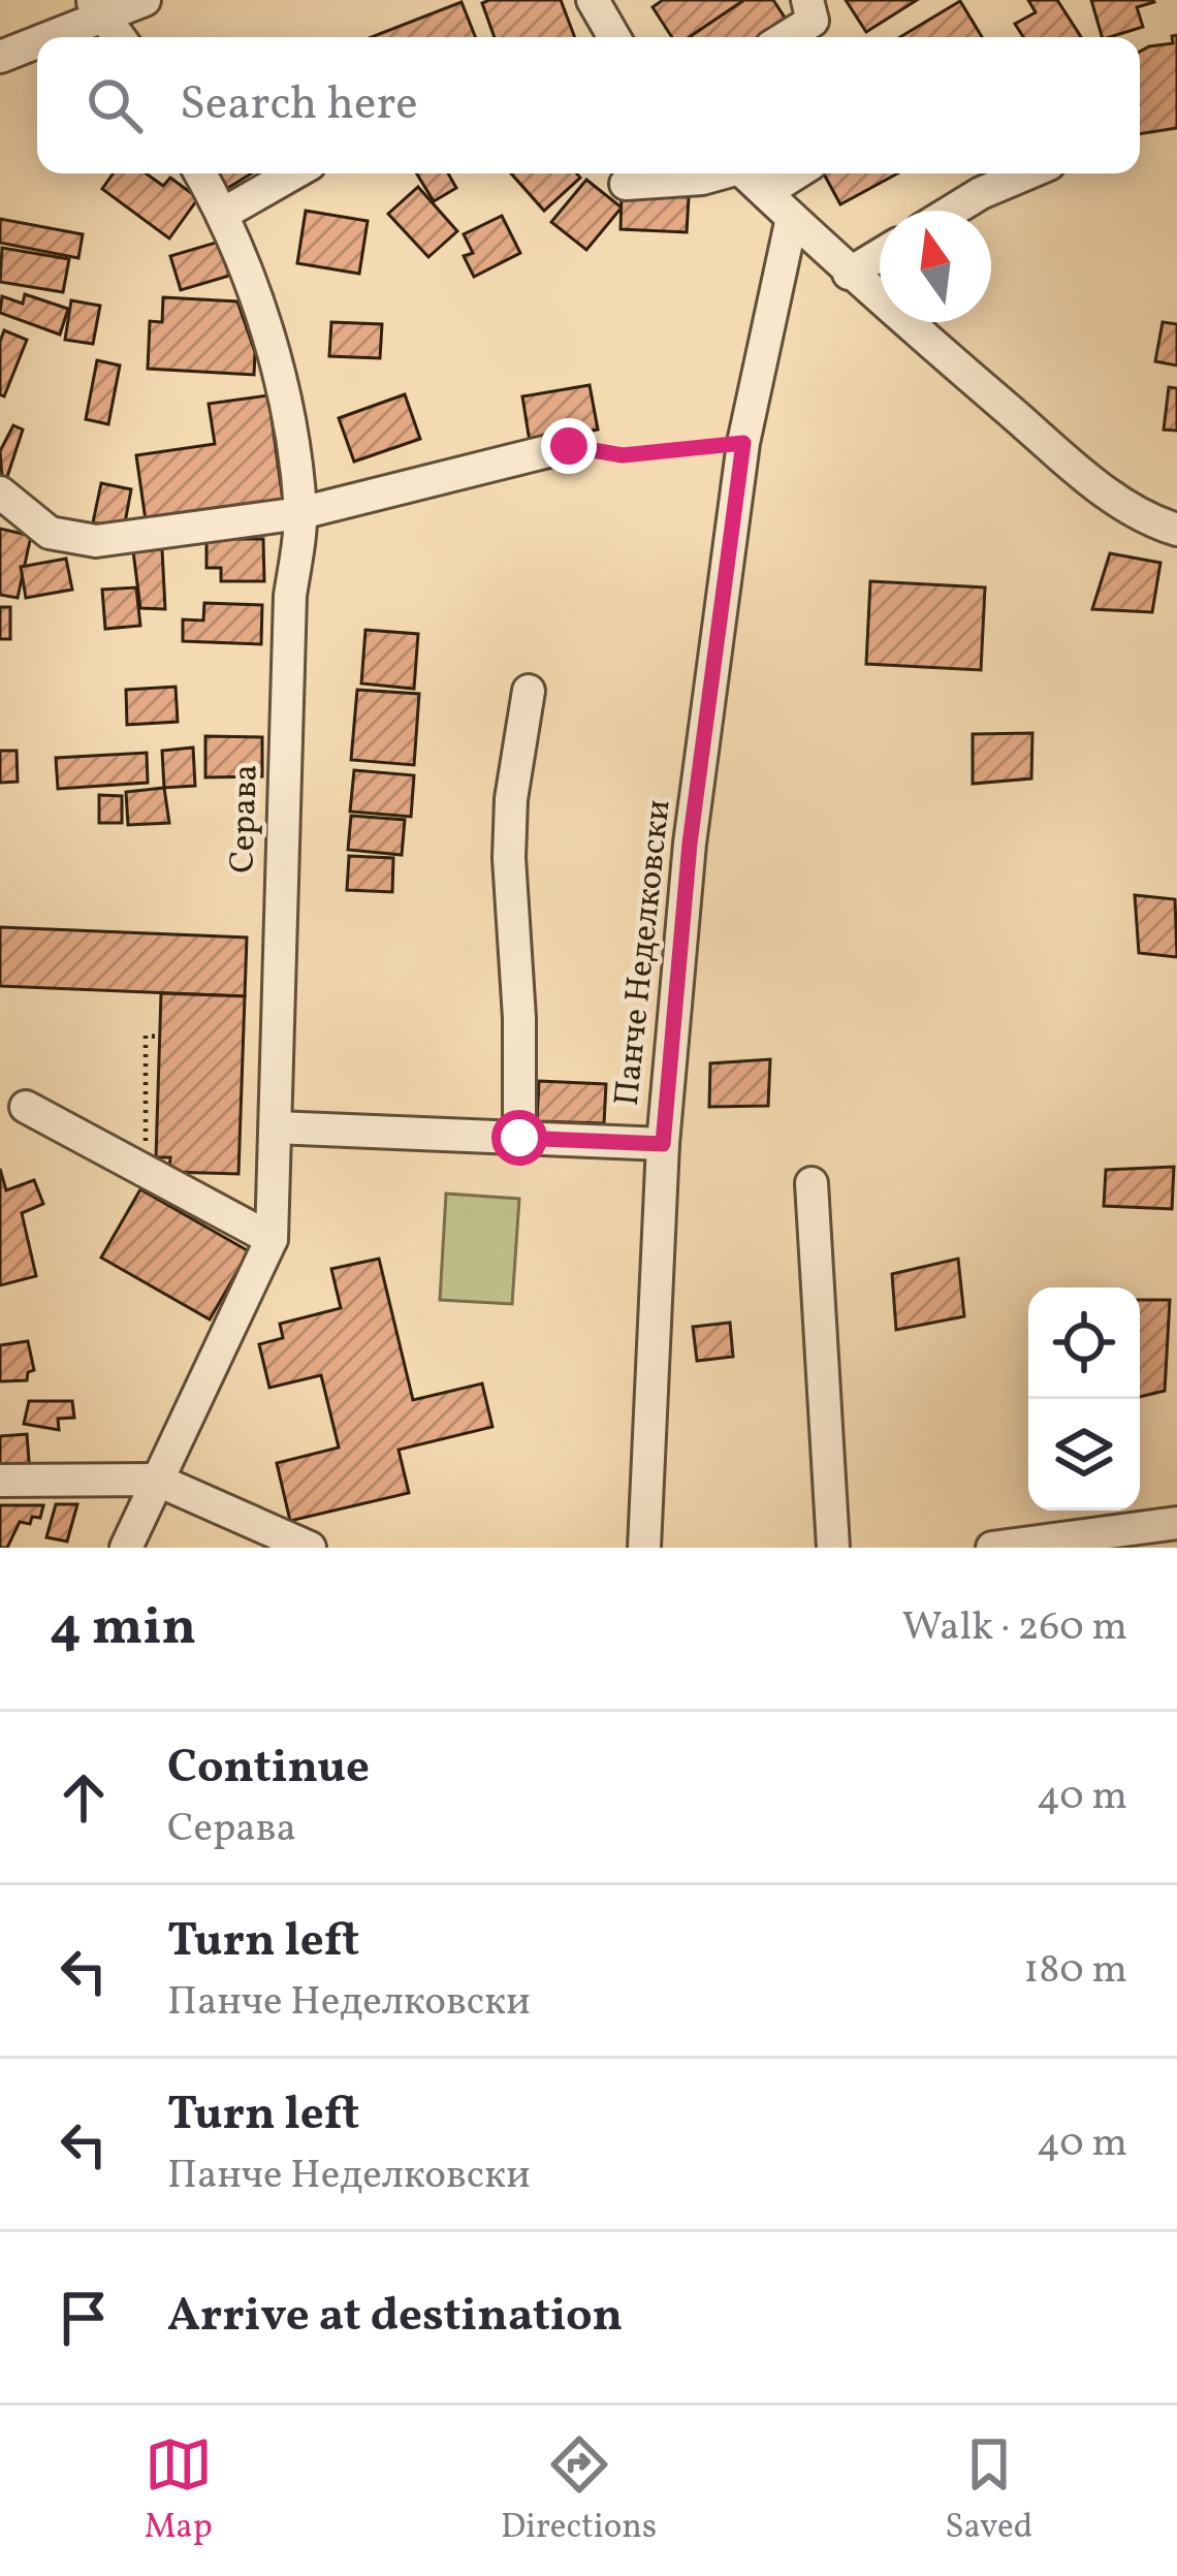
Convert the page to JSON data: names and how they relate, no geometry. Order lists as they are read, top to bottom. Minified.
{"streets":{"street":["Серава","Панче Неделковски"]},"north":"top","page":{"search":"Search here","heading":["4 min","Walk · 260 m"],"list":[["Continue","Серава","40 m"],["Turn left","Панче Неделковски","180 m"],["Turn left","Панче Неделковски","40 m"],"Arrive at destination"],"nav":["Map","Directions","Saved"]}}
